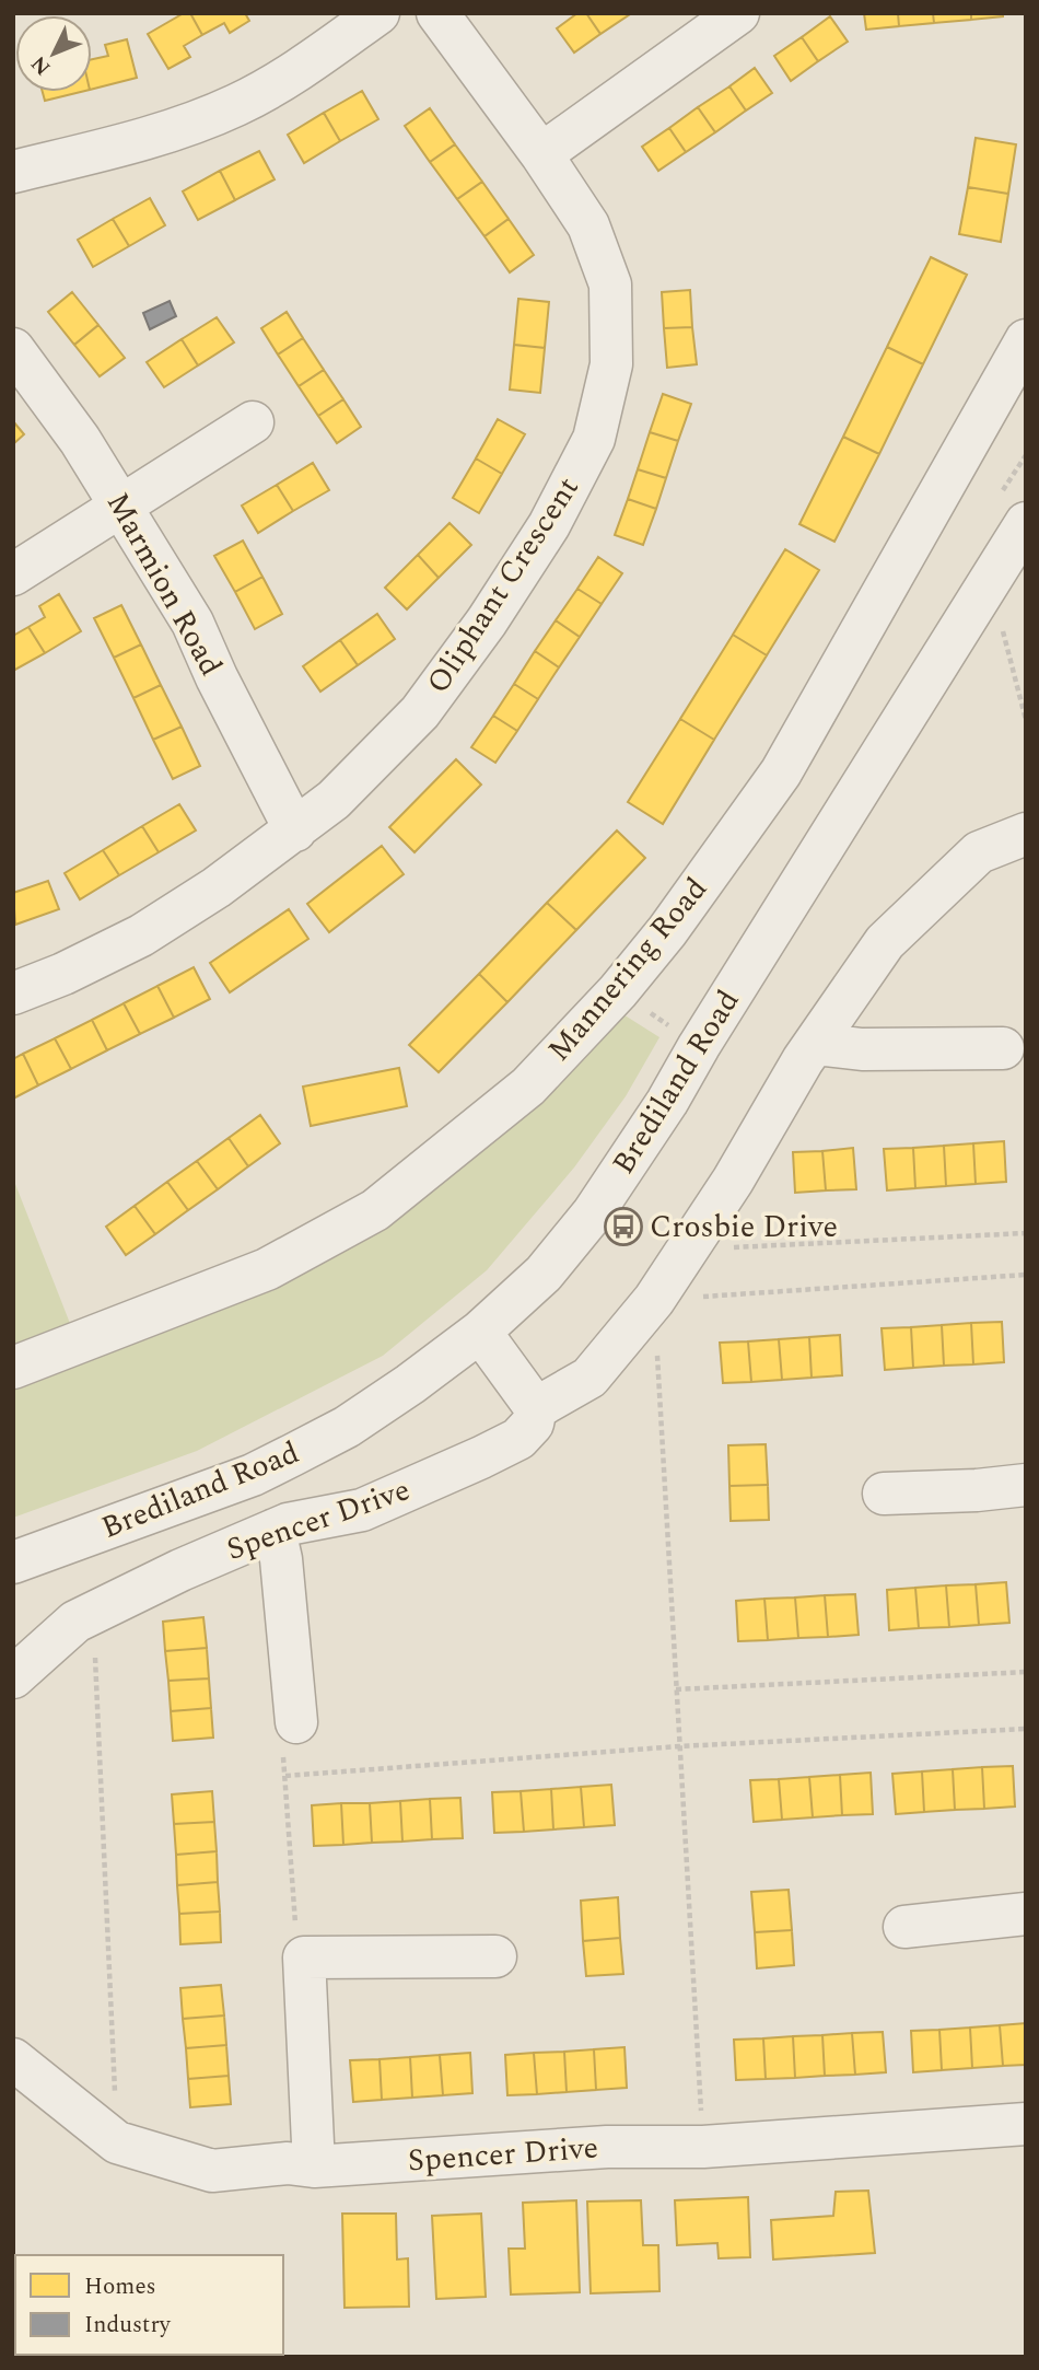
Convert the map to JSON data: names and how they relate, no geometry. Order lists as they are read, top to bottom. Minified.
{"streets":{"street":["Marmion Road","Oliphant Crescent","Mannering Road","Brediland Road","Spencer Drive"]},"crossings":[["Marmion Road","Oliphant Crescent"]],"places":{"bus stop":["Crosbie Drive"]},"legend":["Homes","Industry"],"north":"bottom left"}
